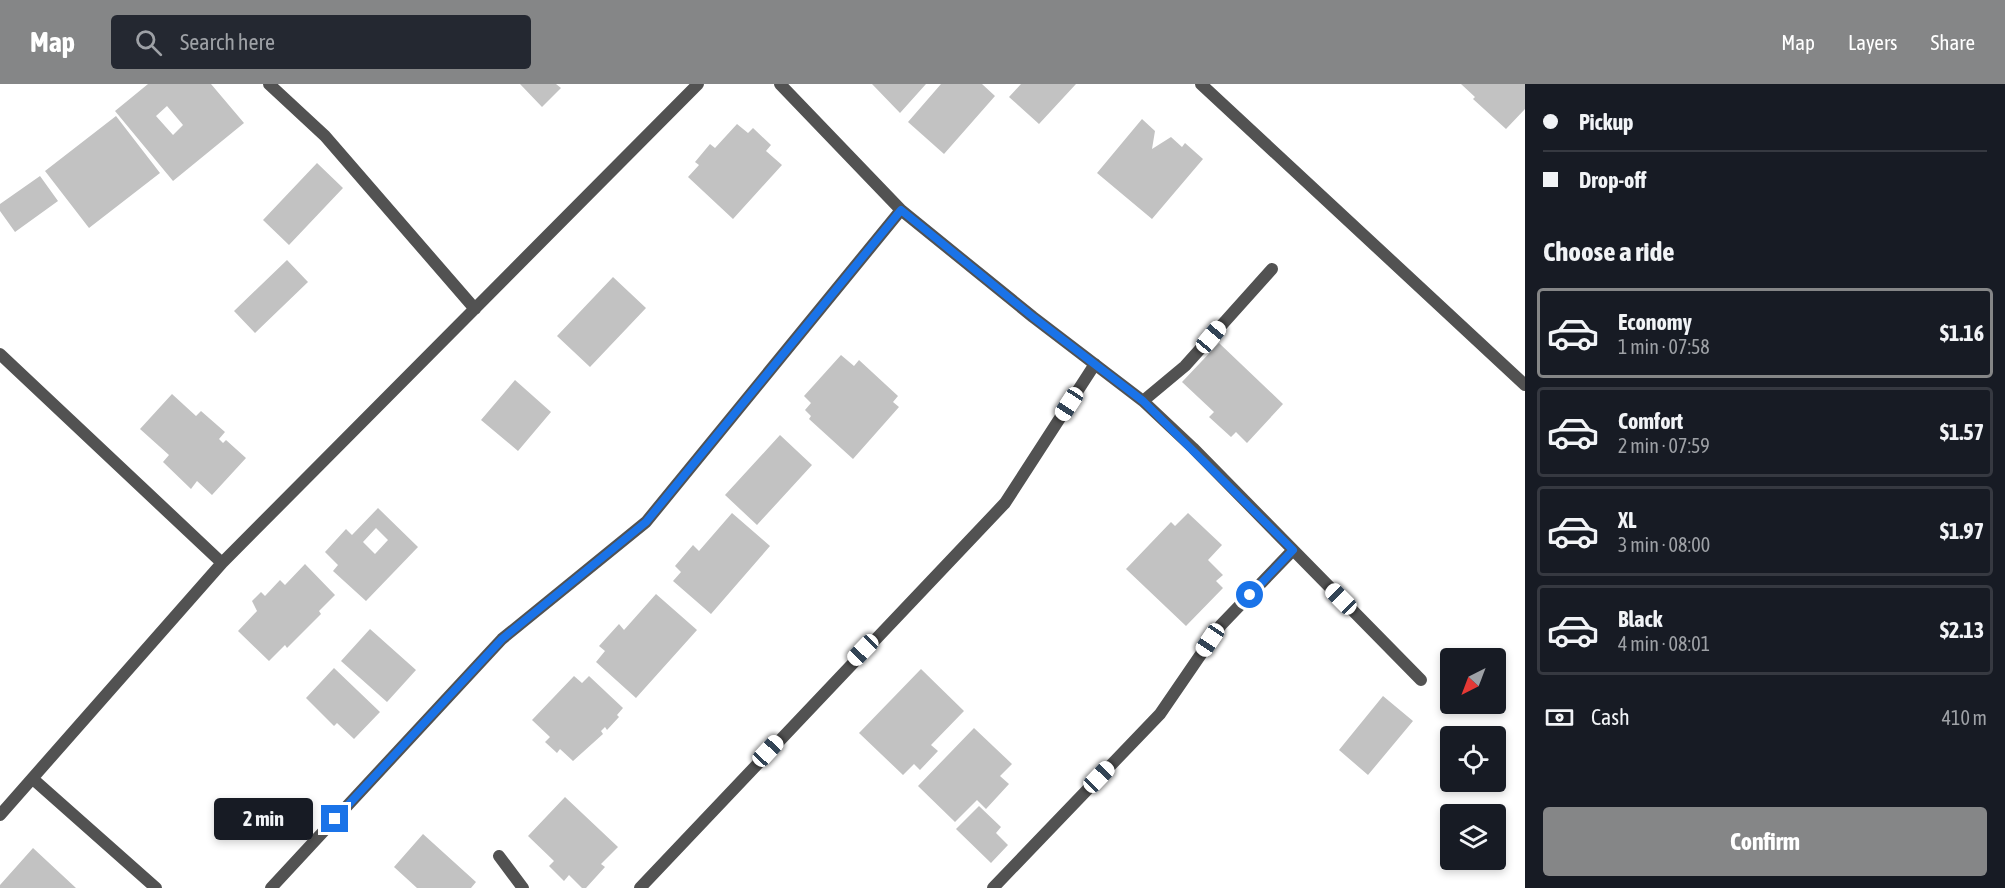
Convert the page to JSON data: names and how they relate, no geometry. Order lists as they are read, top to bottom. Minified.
{"north":"bottom left","page":{"header":"Map","search":"Search here","nav":["Map","Layers","Share"],"banner":["Pickup","Drop-off"],"heading":"Choose a ride","list":[{"name":"Economy","note":"1 min · 07:58","value":"$1.16"},{"name":"Comfort","note":"2 min · 07:59","value":"$1.57"},{"name":"XL","note":"3 min · 08:00","value":"$1.97"},{"name":"Black","note":"4 min · 08:01","value":"$2.13"}],"pay":["Cash","410 m"],"buttons":"Confirm","bubble":"2 min"}}
